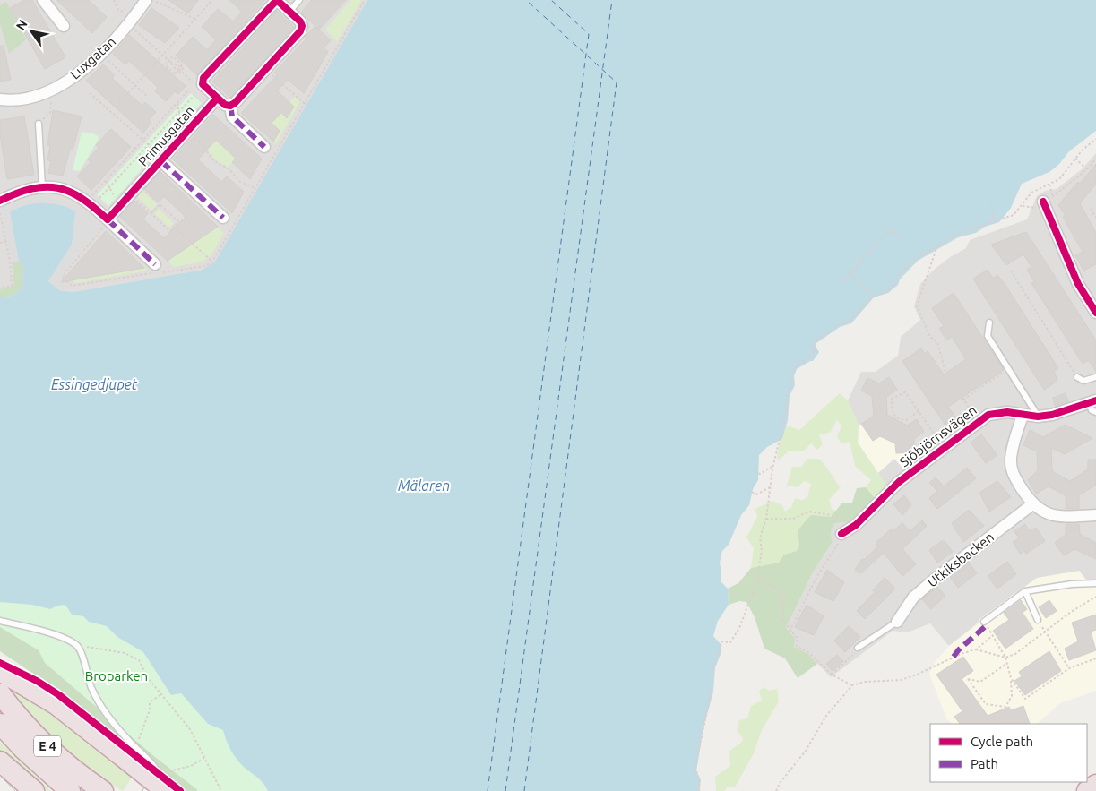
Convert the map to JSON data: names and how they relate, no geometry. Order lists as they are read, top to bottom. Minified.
{"streets":{"highway":["E 4"],"street":["Luxgatan","Primusgatan","Sjöbjörnsvägen","Utkiksbacken"]},"water":["Essingedjupet","Mälaren"],"parks":["Broparken"],"legend":["Cycle path","Path"],"north":"top left"}
